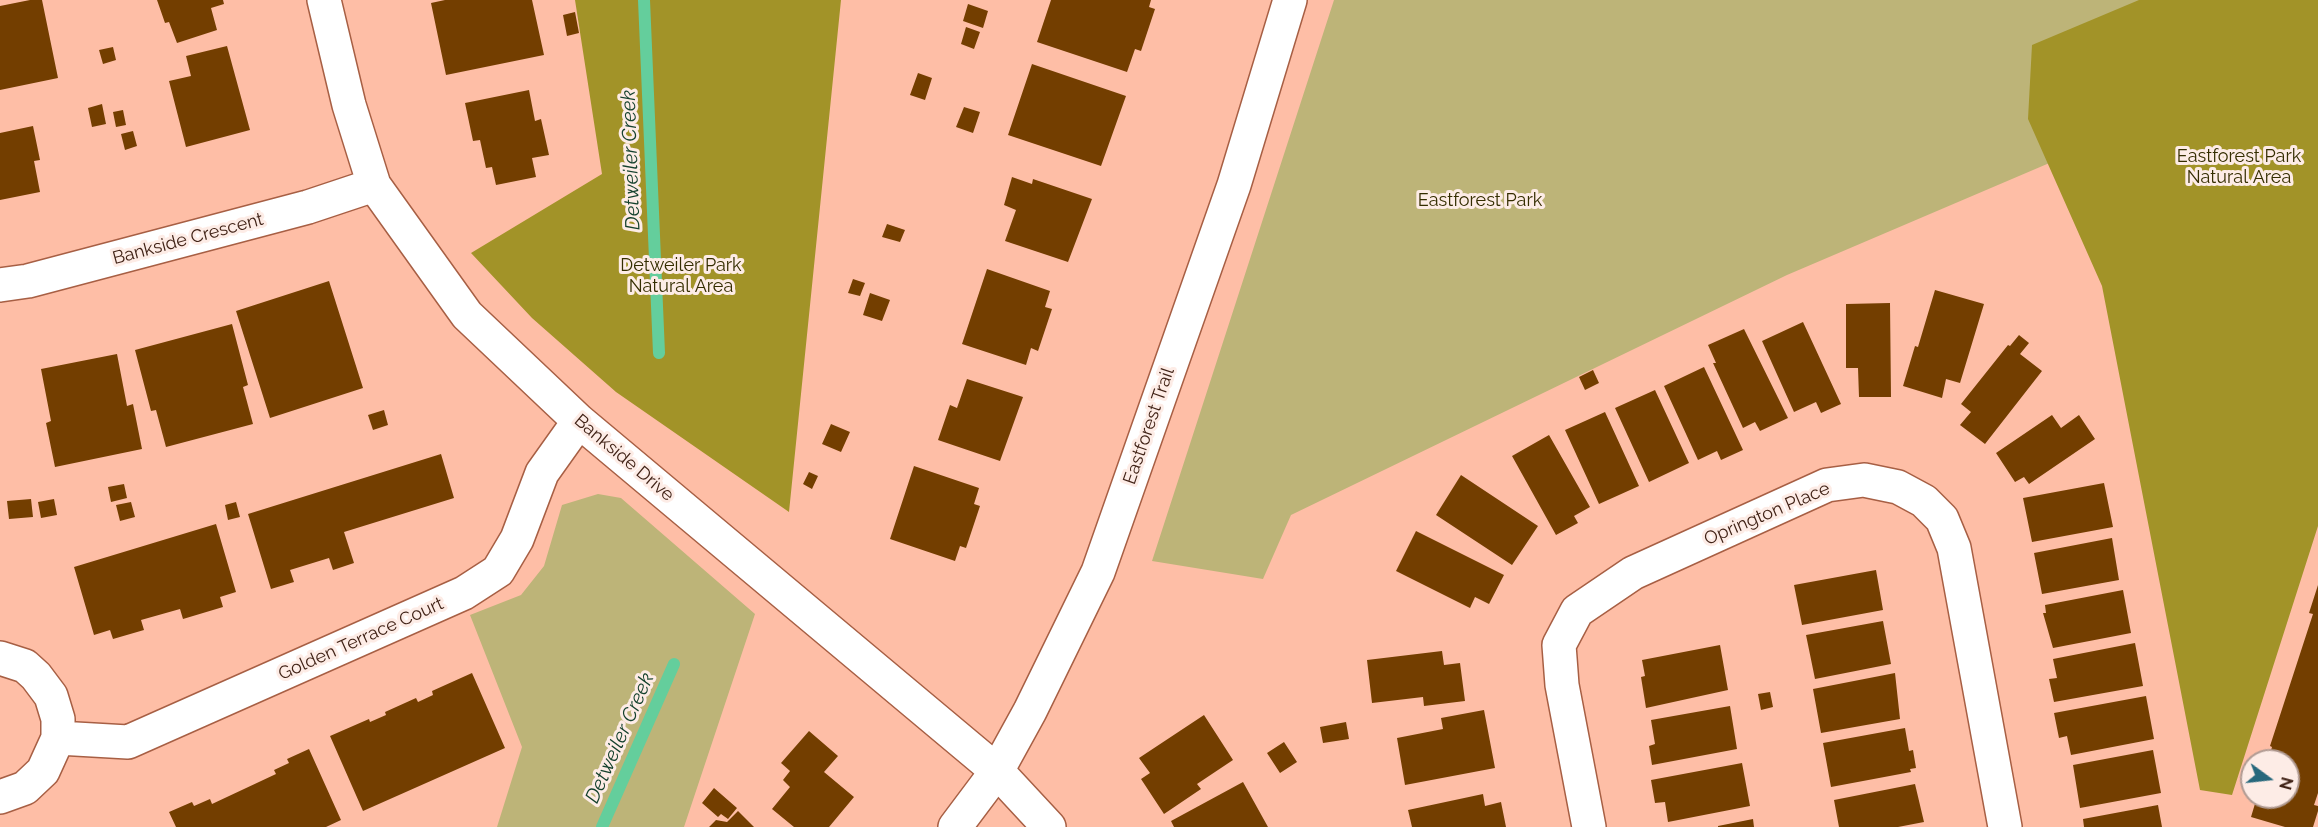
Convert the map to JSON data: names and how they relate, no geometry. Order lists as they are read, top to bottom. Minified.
{"streets":{"street":["Bankside Crescent","Eastforest Trail","Bankside Drive","Oprington Place","Golden Terrace Court"]},"crossings":[["Bankside Crescent","Bankside Drive"],["Eastforest Trail","Bankside Drive"],["Bankside Drive","Golden Terrace Court"]],"water":["Detweiler Creek"],"parks":["Eastforest Park Natural Area","Eastforest Park","Detweiler Park Natural Area"],"north":"right"}
